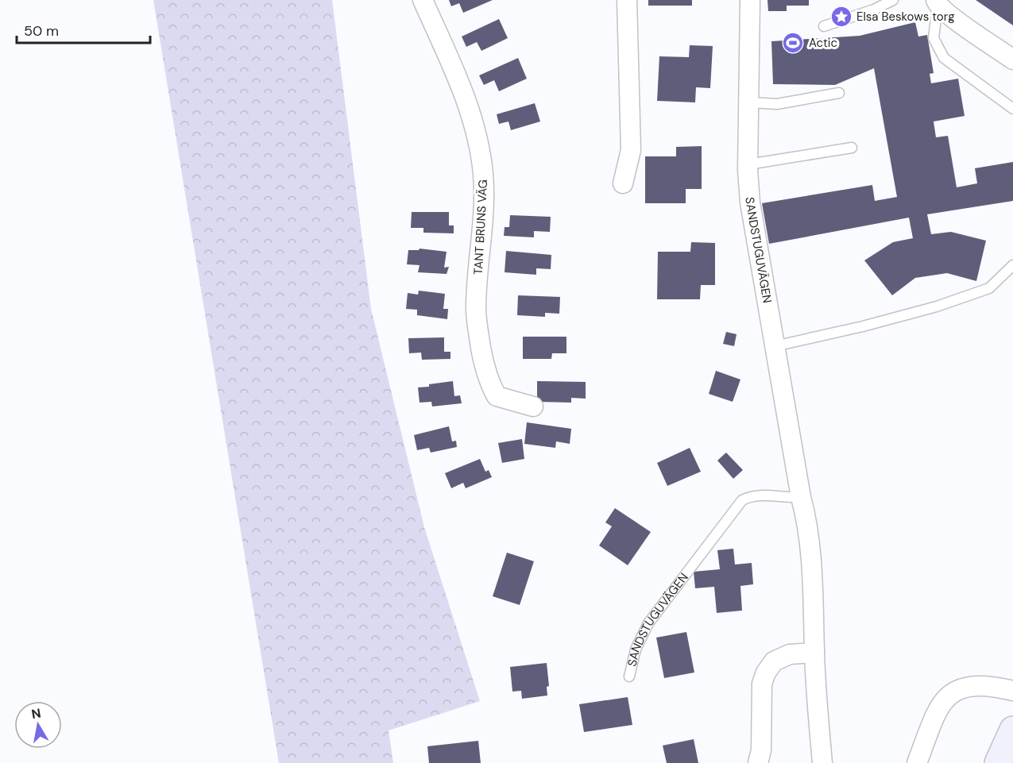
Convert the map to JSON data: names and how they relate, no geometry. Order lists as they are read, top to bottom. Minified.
{"streets":{"street":["TANT BRUNS VÄG","SANDSTUGUVÄGEN"]},"places":{"place":["Elsa Beskows torg"],"sports":["Actic"]},"scale_bar":"50 m","north":"top"}
